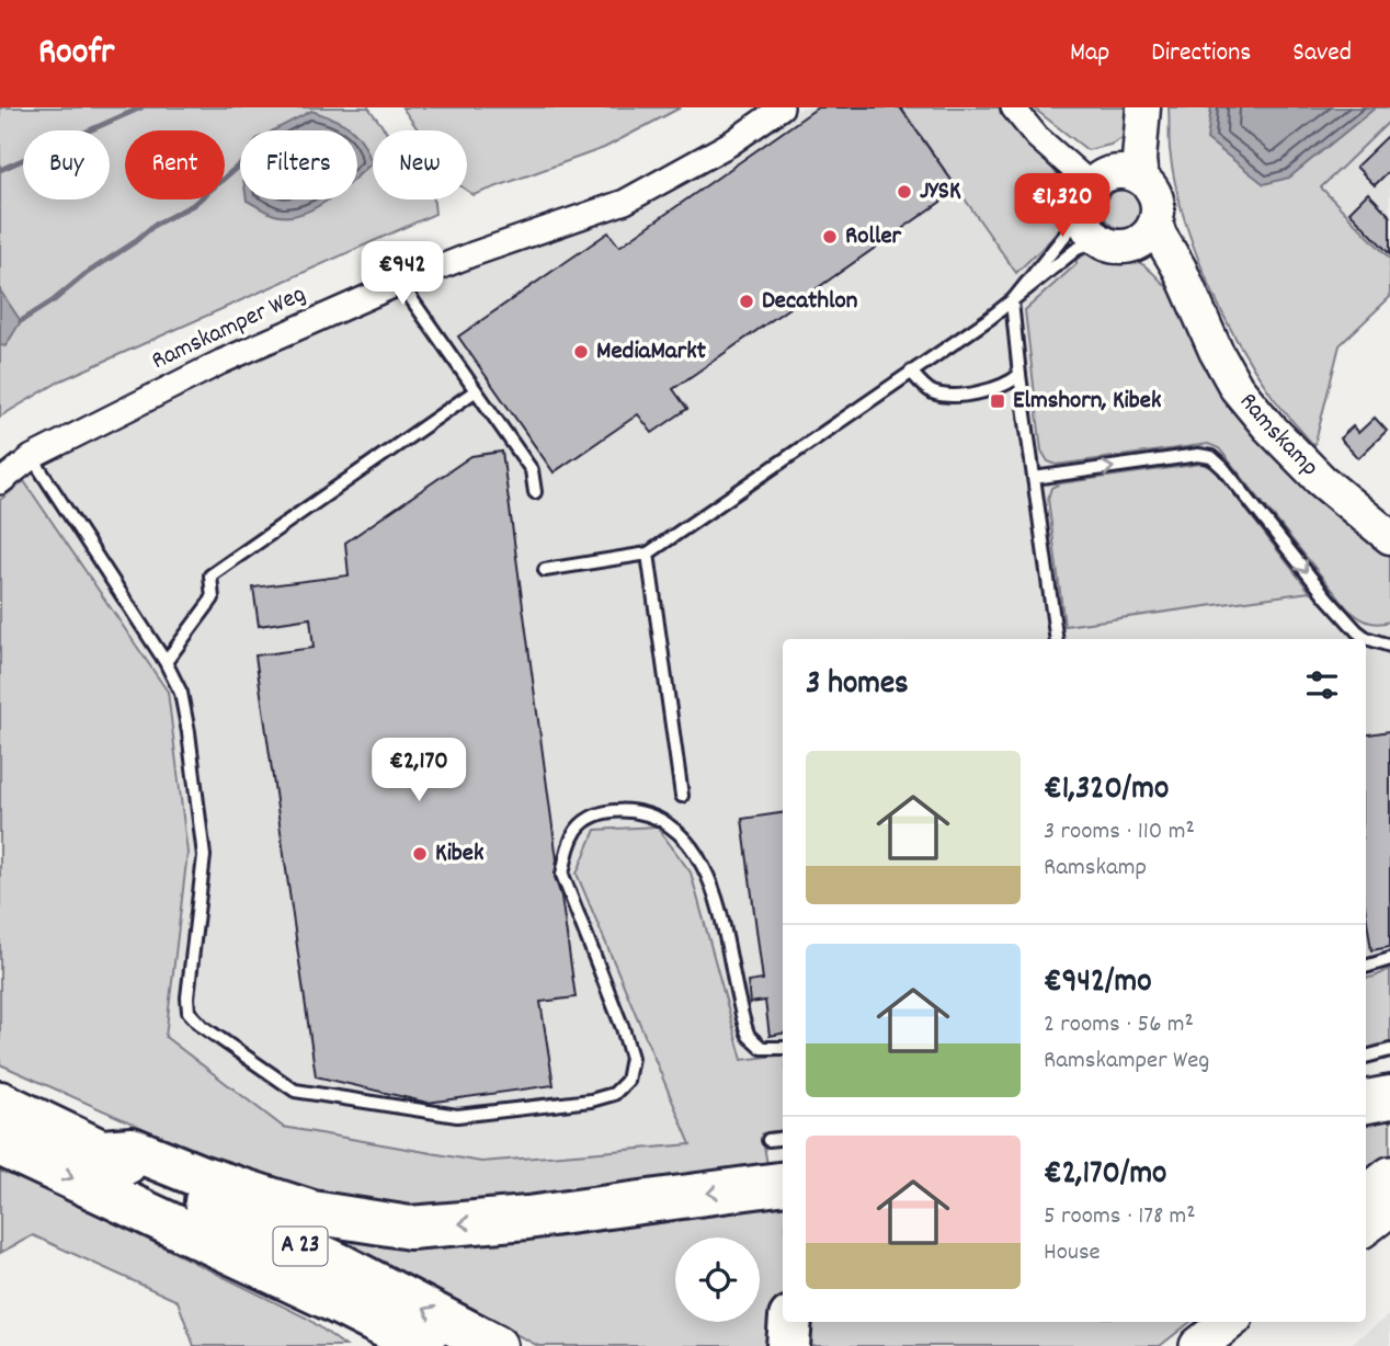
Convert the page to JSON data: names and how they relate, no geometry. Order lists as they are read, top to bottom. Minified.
{"streets":{"highway":["A 23"],"street":["Ramskamper Weg","Ramskamp"]},"places":{"other":["JYSK","Roller","Decathlon","MediaMarkt","Kibek"],"transit":["Elmshorn, Kibek"]},"page":{"header":"Roofr","nav":["Map","Directions","Saved"],"chip":["Buy","Rent","Filters","New"],"price":["€1,320","€942","€2,170"],"heading":"3 homes","list":[{"name":"€1,320/mo","note":"3 rooms · 110 m² · Ramskamp"},{"name":"€942/mo","note":"2 rooms · 56 m² · Ramskamper Weg"},{"name":"€2,170/mo","note":"5 rooms · 178 m² · House"}]}}
